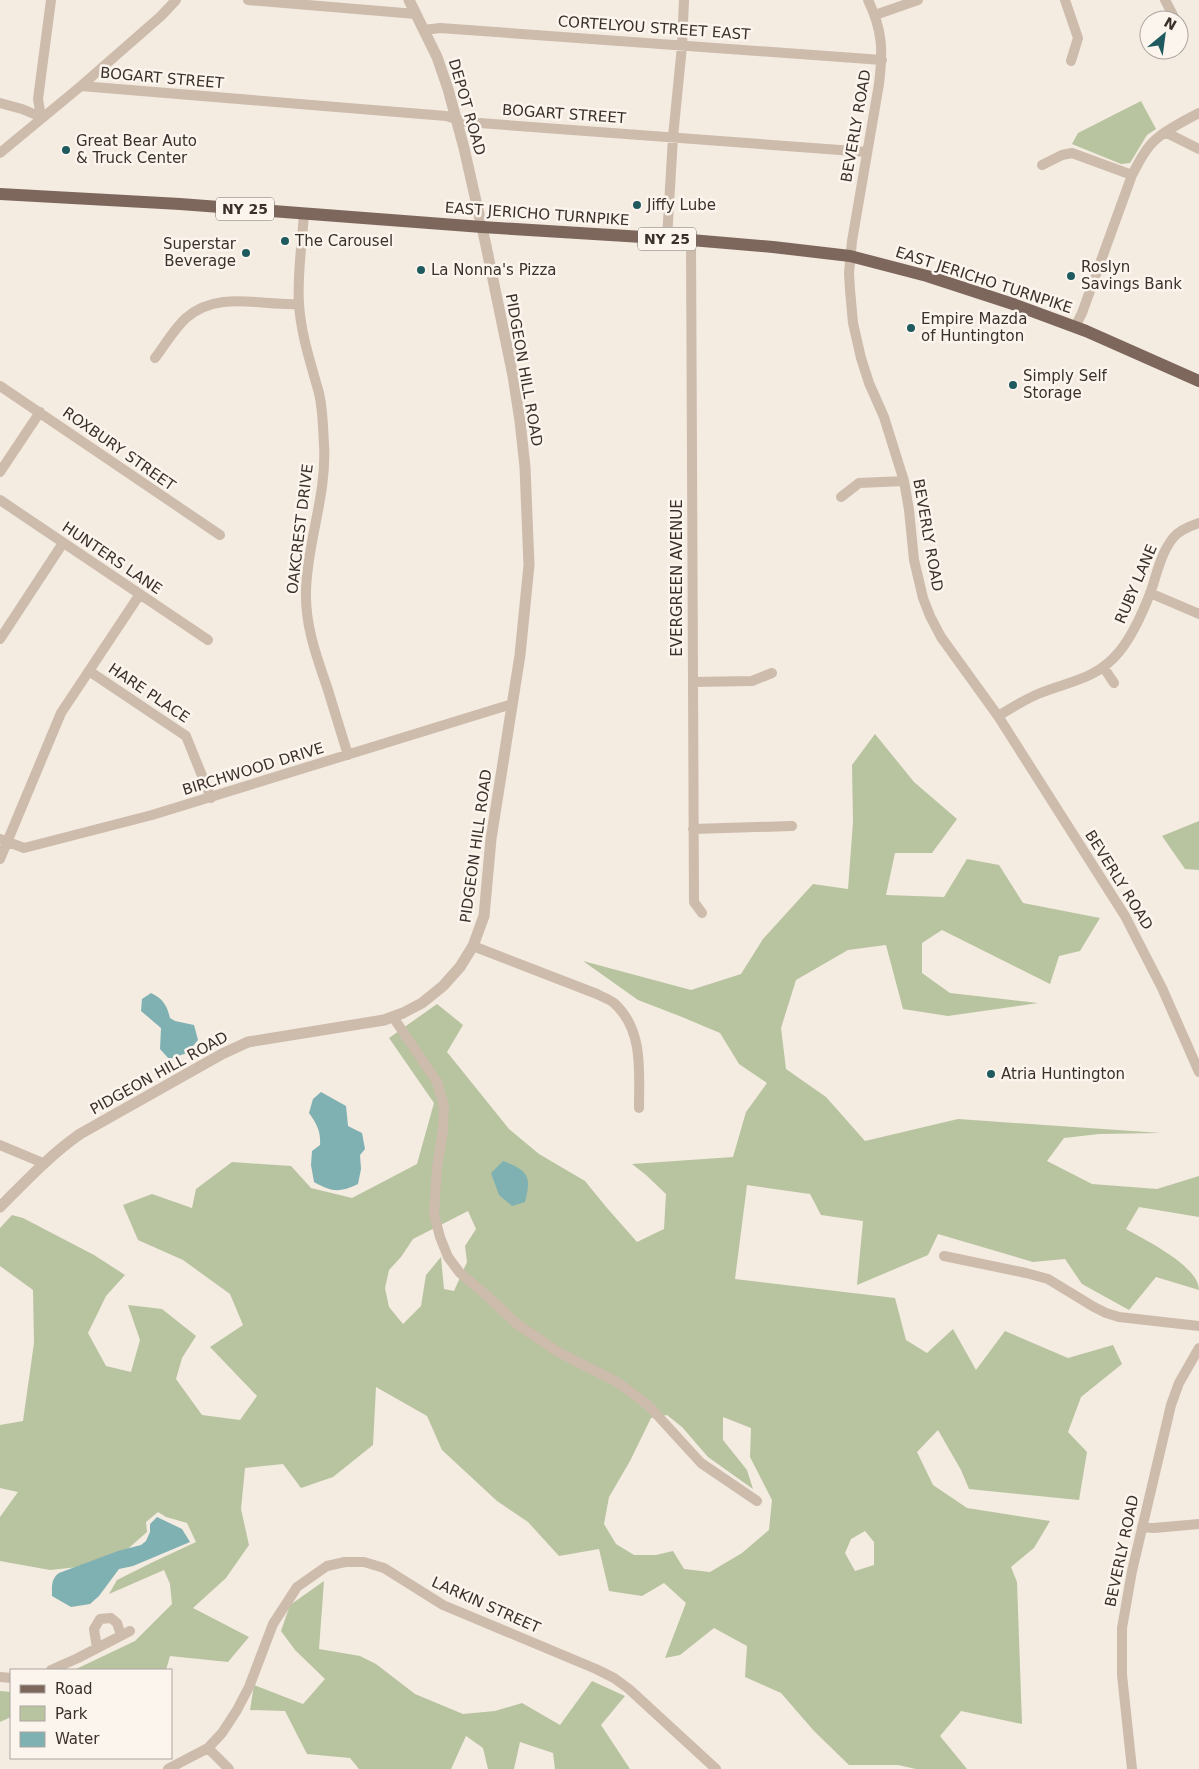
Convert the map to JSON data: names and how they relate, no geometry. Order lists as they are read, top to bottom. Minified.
{"streets":{"main road":["NY 25","EAST JERICHO TURNPIKE"],"street":["CORTELYOU STREET EAST","BOGART STREET","DEPOT ROAD","BEVERLY ROAD","PIDGEON HILL ROAD","ROXBURY STREET","OAKCREST DRIVE","HUNTERS LANE","EVERGREEN AVENUE","RUBY LANE","HARE PLACE","BIRCHWOOD DRIVE","LARKIN STREET"]},"crossings":[["CORTELYOU STREET EAST","DEPOT ROAD"],["CORTELYOU STREET EAST","BEVERLY ROAD"],["BOGART STREET","DEPOT ROAD"],["BOGART STREET","BEVERLY ROAD"],["DEPOT ROAD","EAST JERICHO TURNPIKE"],["DEPOT ROAD","PIDGEON HILL ROAD"],["BEVERLY ROAD","EAST JERICHO TURNPIKE"],["BEVERLY ROAD","RUBY LANE"],["EAST JERICHO TURNPIKE","PIDGEON HILL ROAD"],["EAST JERICHO TURNPIKE","OAKCREST DRIVE"],["EAST JERICHO TURNPIKE","EVERGREEN AVENUE"],["PIDGEON HILL ROAD","BIRCHWOOD DRIVE"],["OAKCREST DRIVE","BIRCHWOOD DRIVE"],["HARE PLACE","BIRCHWOOD DRIVE"]],"places":["Great Bear Auto & Truck Center","Jiffy Lube","The Carousel","Superstar Beverage","La Nonna's Pizza","Roslyn Savings Bank","Empire Mazda of Huntington","Simply Self Storage","Atria Huntington"],"legend":["Road","Park","Water"],"north":"top right"}
